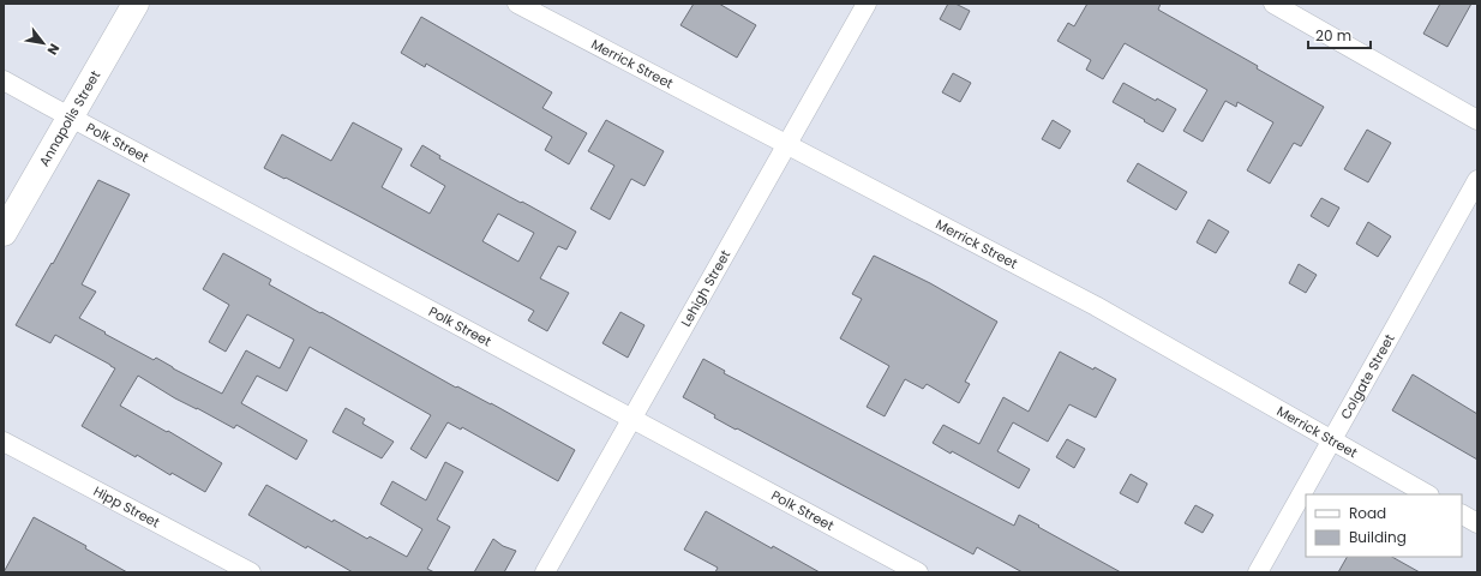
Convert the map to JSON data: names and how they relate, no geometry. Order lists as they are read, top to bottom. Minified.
{"streets":{"street":["Merrick Street","Annapolis Street","Polk Street","Lehigh Street","Colgate Street","Hipp Street"]},"crossings":[["Merrick Street","Lehigh Street"],["Merrick Street","Colgate Street"],["Annapolis Street","Polk Street"],["Polk Street","Lehigh Street"]],"legend":["Road","Building"],"scale_bar":"20 m","north":"bottom right"}
